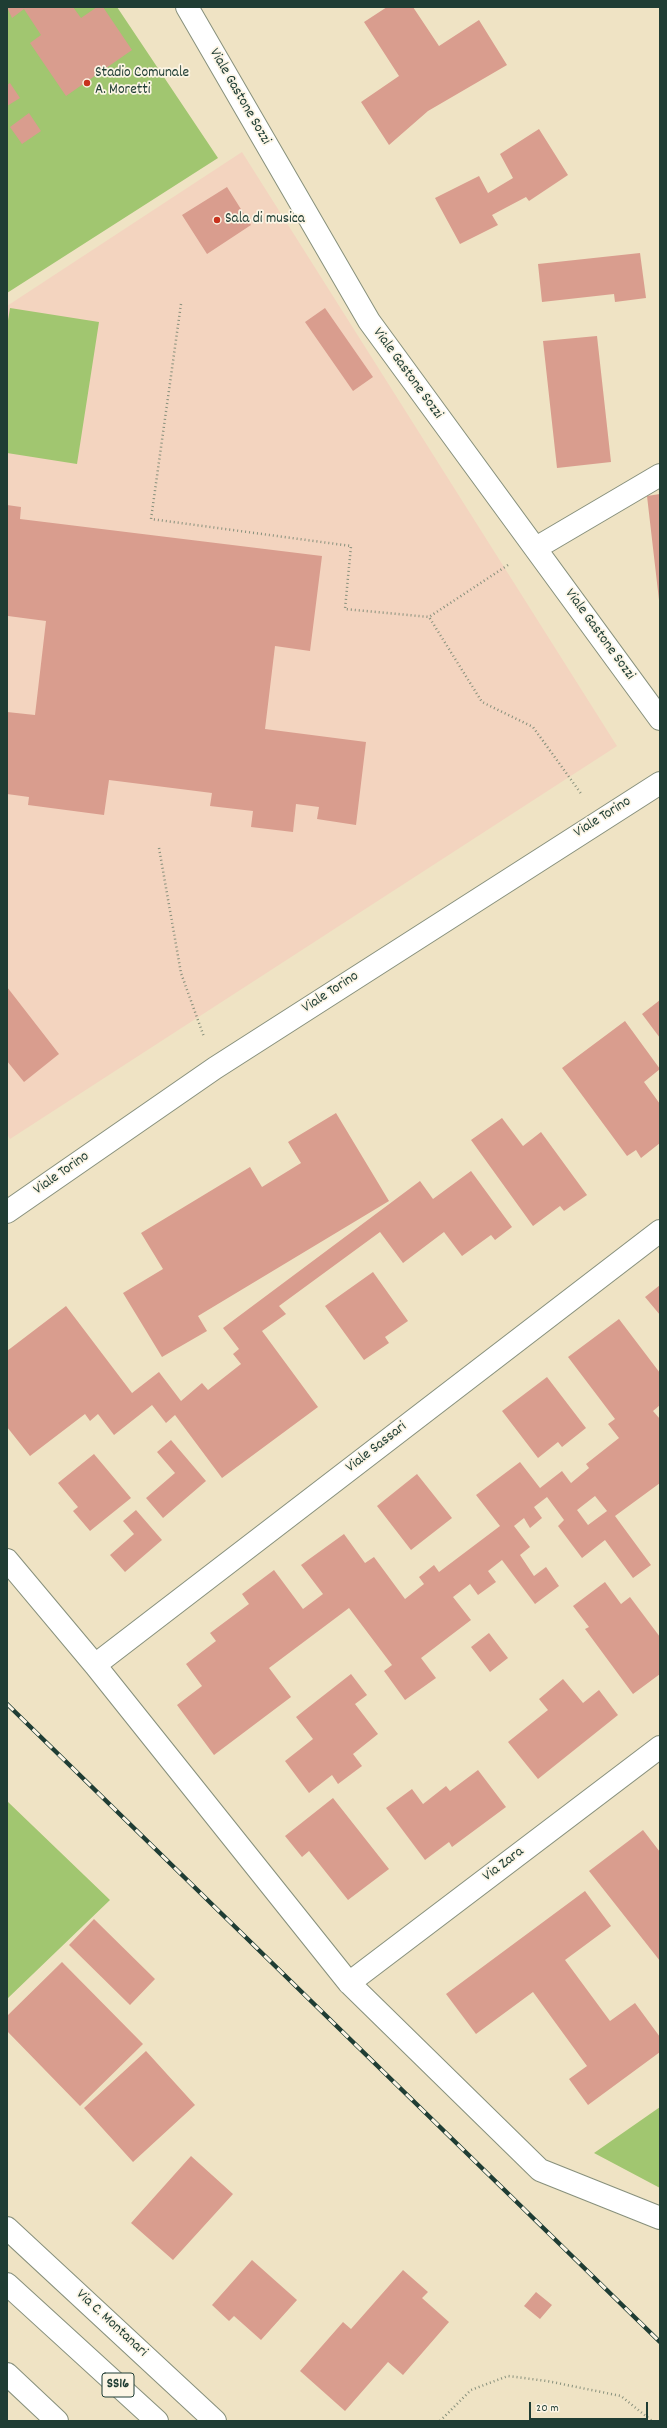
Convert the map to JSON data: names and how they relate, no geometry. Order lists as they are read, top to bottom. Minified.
{"streets":{"main road":["Viale Gastone Sozzi","Viale Torino","Viale Sassari","Via Zara","Via C. Montanari","SS16"]},"places":["Stadio Comunale A. Moretti","Sala di musica"],"scale_bar":"20 m"}
